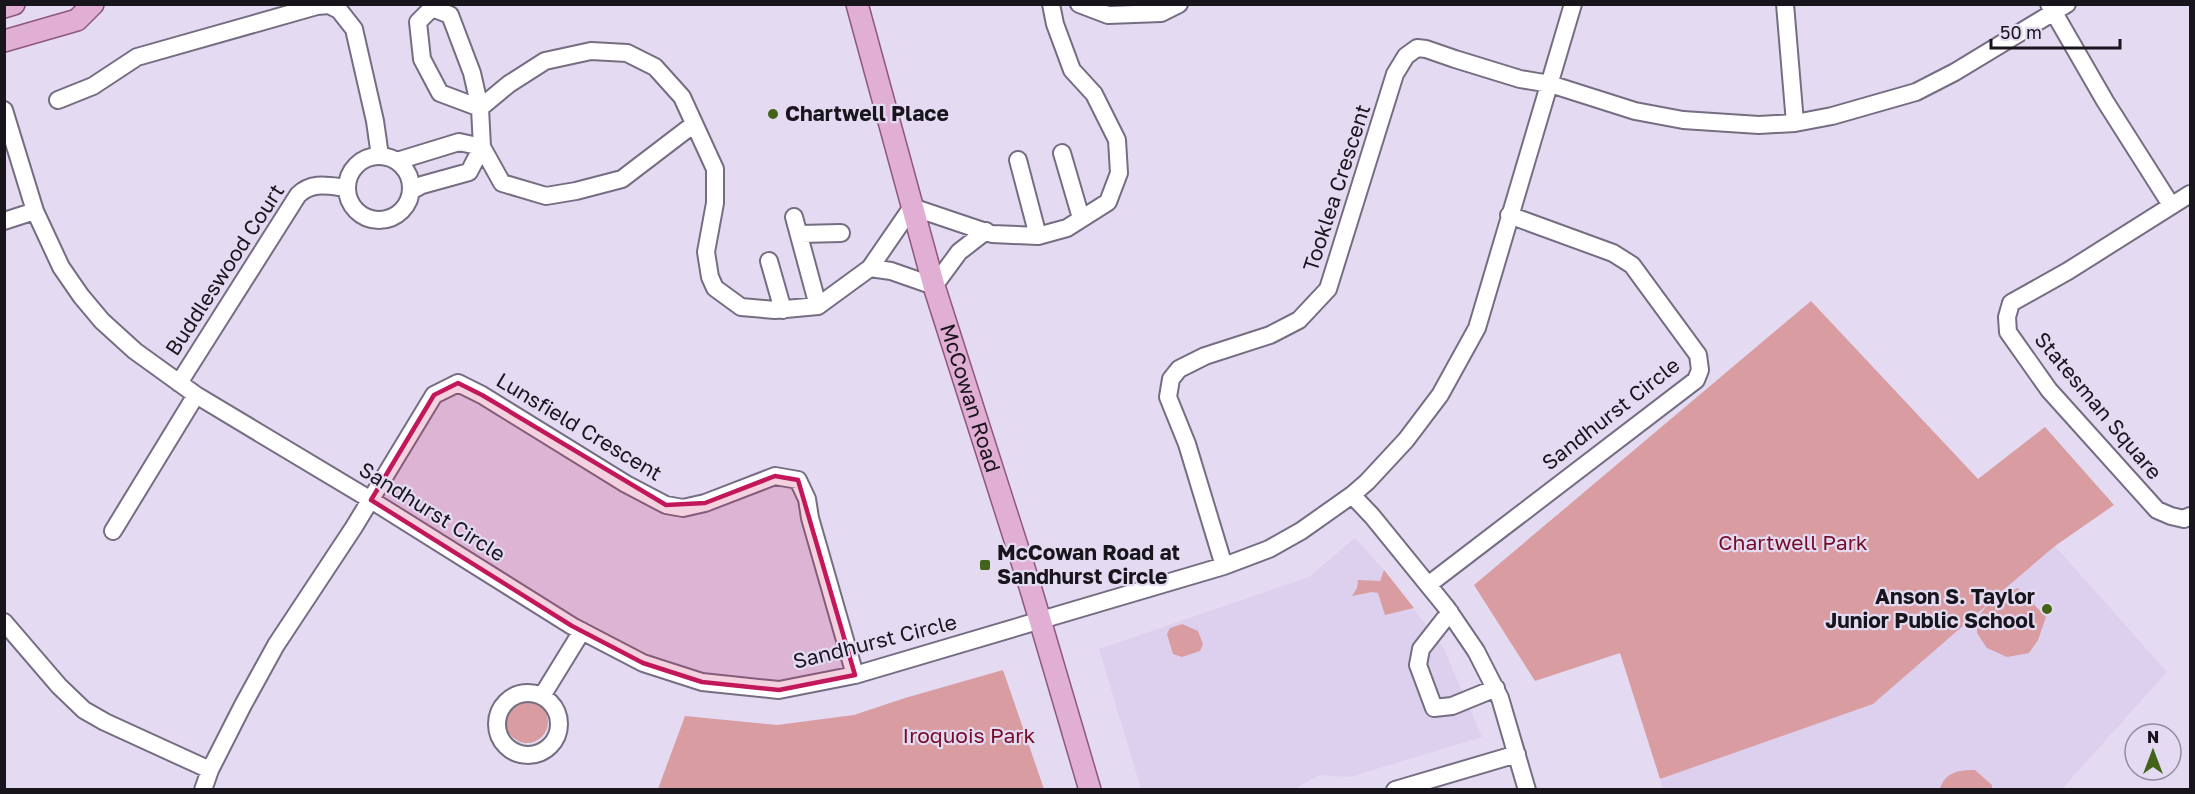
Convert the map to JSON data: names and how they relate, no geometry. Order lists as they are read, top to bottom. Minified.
{"streets":{"main road":["McCowan Road"],"street":["Tooklea Crescent","Buddleswood Court","Statesman Square","Sandhurst Circle","Lunsfield Crescent"]},"crossings":[["Tooklea Crescent","Sandhurst Circle"],["Buddleswood Court","Sandhurst Circle"],["McCowan Road","Sandhurst Circle"],["Sandhurst Circle","Lunsfield Crescent"]],"parks":["Chartwell Park","Iroquois Park"],"places":{"other":["Chartwell Place","Anson S. Taylor Junior Public School"],"transit":["McCowan Road at Sandhurst Circle"]},"scale_bar":"50 m","north":"top"}
